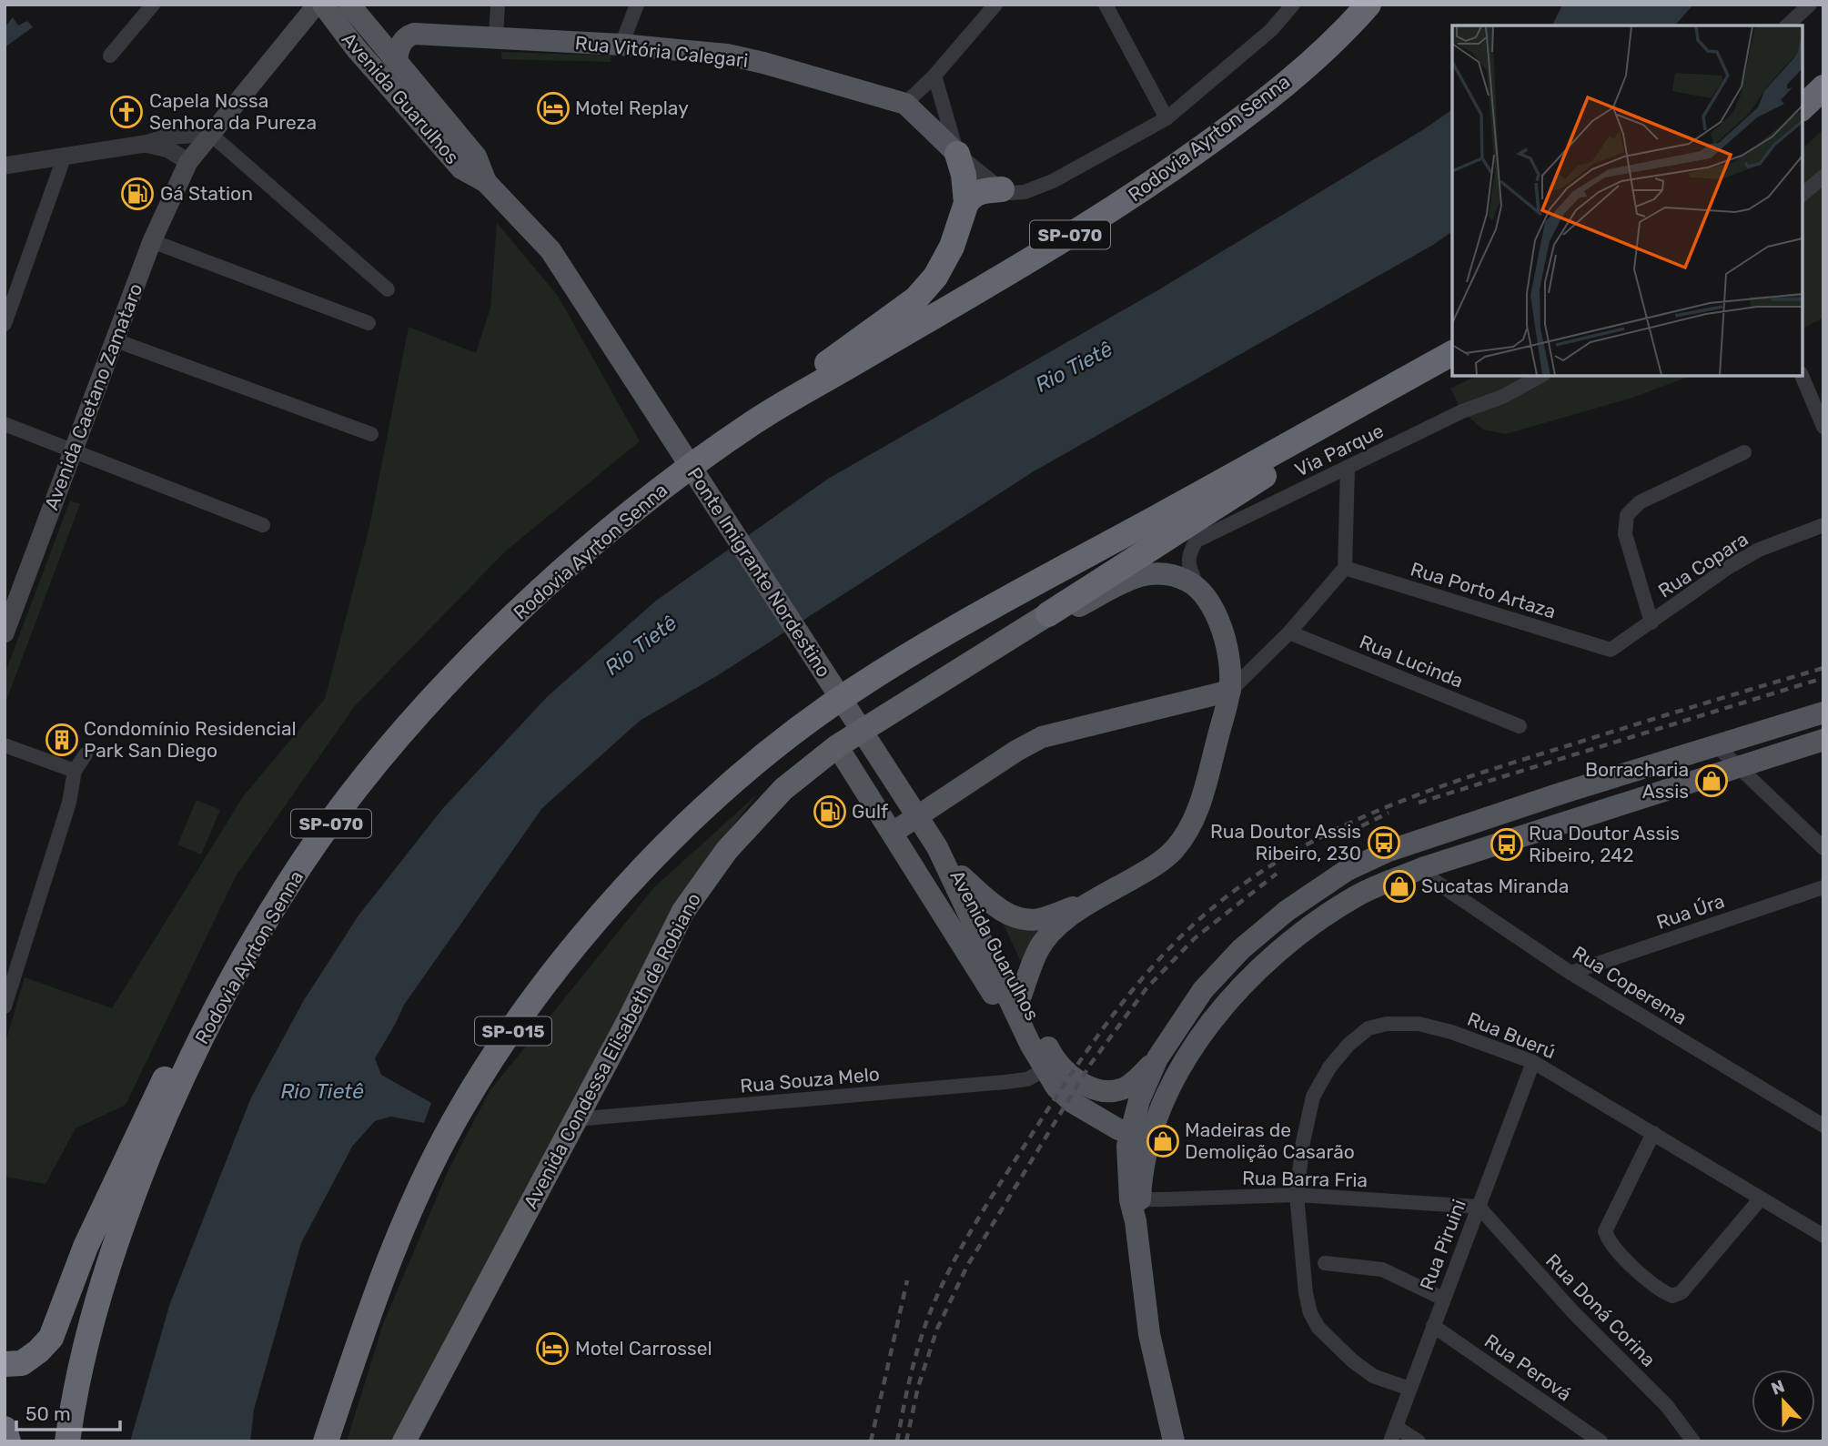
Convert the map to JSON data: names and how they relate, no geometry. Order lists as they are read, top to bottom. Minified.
{"streets":{"highway":["Rodovia Ayrton Senna","SP-070","SP-015","Avenida Condessa Elisabeth de Robiano"],"main road":["Rua Vitória Calegari","Avenida Guarulhos","Avenida Caetano Zamataro","Ponte Imigrante Nordestino"],"street":["Via Parque","Rua Copara","Rua Porto Artaza","Rua Lucinda","Rua Úra","Rua Coperema","Rua Buerú","Rua Souza Melo","Rua Barra Fria","Rua Piruini","Rua Doná Corina","Rua Perová"]},"crossings":[["Rua Vitória Calegari","Avenida Guarulhos"],["Avenida Guarulhos","Avenida Caetano Zamataro"],["Avenida Guarulhos","Ponte Imigrante Nordestino"],["Avenida Guarulhos","Avenida Condessa Elisabeth de Robiano"],["Avenida Guarulhos","Rua Souza Melo"],["Rua Copara","Rua Porto Artaza"],["Rua Úra","Rua Coperema"],["Rua Buerú","Rua Barra Fria"],["Rua Buerú","Rua Piruini"],["Avenida Condessa Elisabeth de Robiano","Rua Souza Melo"],["Rua Barra Fria","Rua Piruini"],["Rua Barra Fria","Rua Doná Corina"],["Rua Piruini","Rua Doná Corina"],["Rua Piruini","Rua Perová"]],"water":["Rio Tietê"],"places":{"hotel":["Motel Replay","Motel Carrossel"],"church":["Capela Nossa Senhora da Pureza"],"fuel station":["Gá Station","Gulf"],"building":["Condomínio Residencial Park San Diego"],"shop":["Borracharia Assis","Sucatas Miranda","Madeiras de Demolição Casarão"],"bus stop":["Rua Doutor Assis Ribeiro, 230","Rua Doutor Assis Ribeiro, 242"]},"scale_bar":"50 m","north":"top"}
